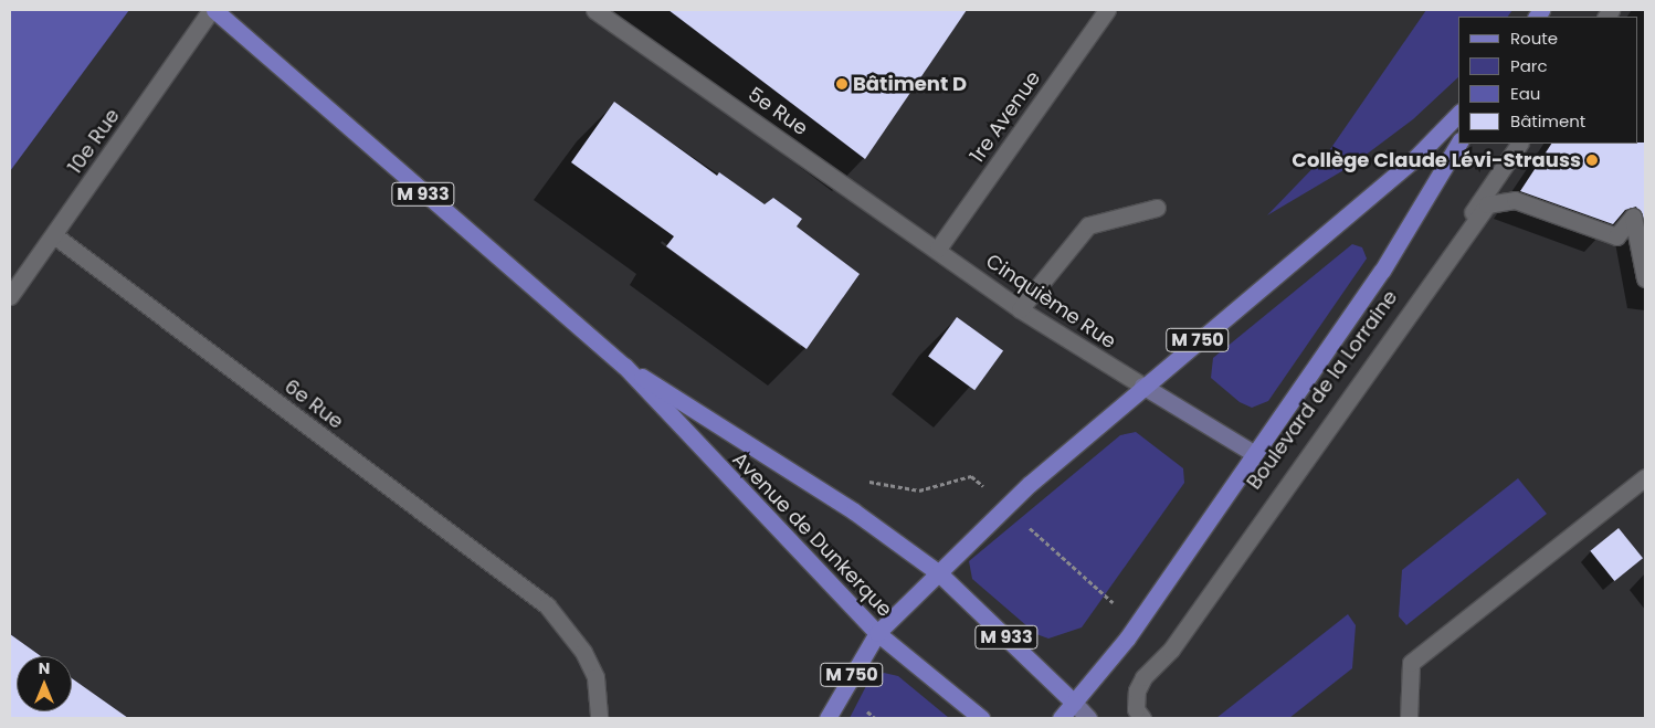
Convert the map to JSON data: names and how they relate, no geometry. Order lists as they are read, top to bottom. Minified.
{"streets":{"main road":["M 933","M 750","Boulevard de la Lorraine","Avenue de Dunkerque"],"street":["5e Rue","1re Avenue","10e Rue","Cinquième Rue","6e Rue"]},"crossings":[["5e Rue","1re Avenue"],["5e Rue","Cinquième Rue"],["1re Avenue","Cinquième Rue"],["10e Rue","6e Rue"],["10e Rue","Avenue de Dunkerque"],["M 933","M 750"],["M 933","Boulevard de la Lorraine"],["M 933","Avenue de Dunkerque"],["Cinquième Rue","M 750"],["Cinquième Rue","Boulevard de la Lorraine"],["M 750","Boulevard de la Lorraine"],["M 750","Avenue de Dunkerque"]],"places":["Bâtiment D","Collège Claude Lévi-Strauss"],"legend":["Route","Parc","Eau","Bâtiment"],"north":"top"}
